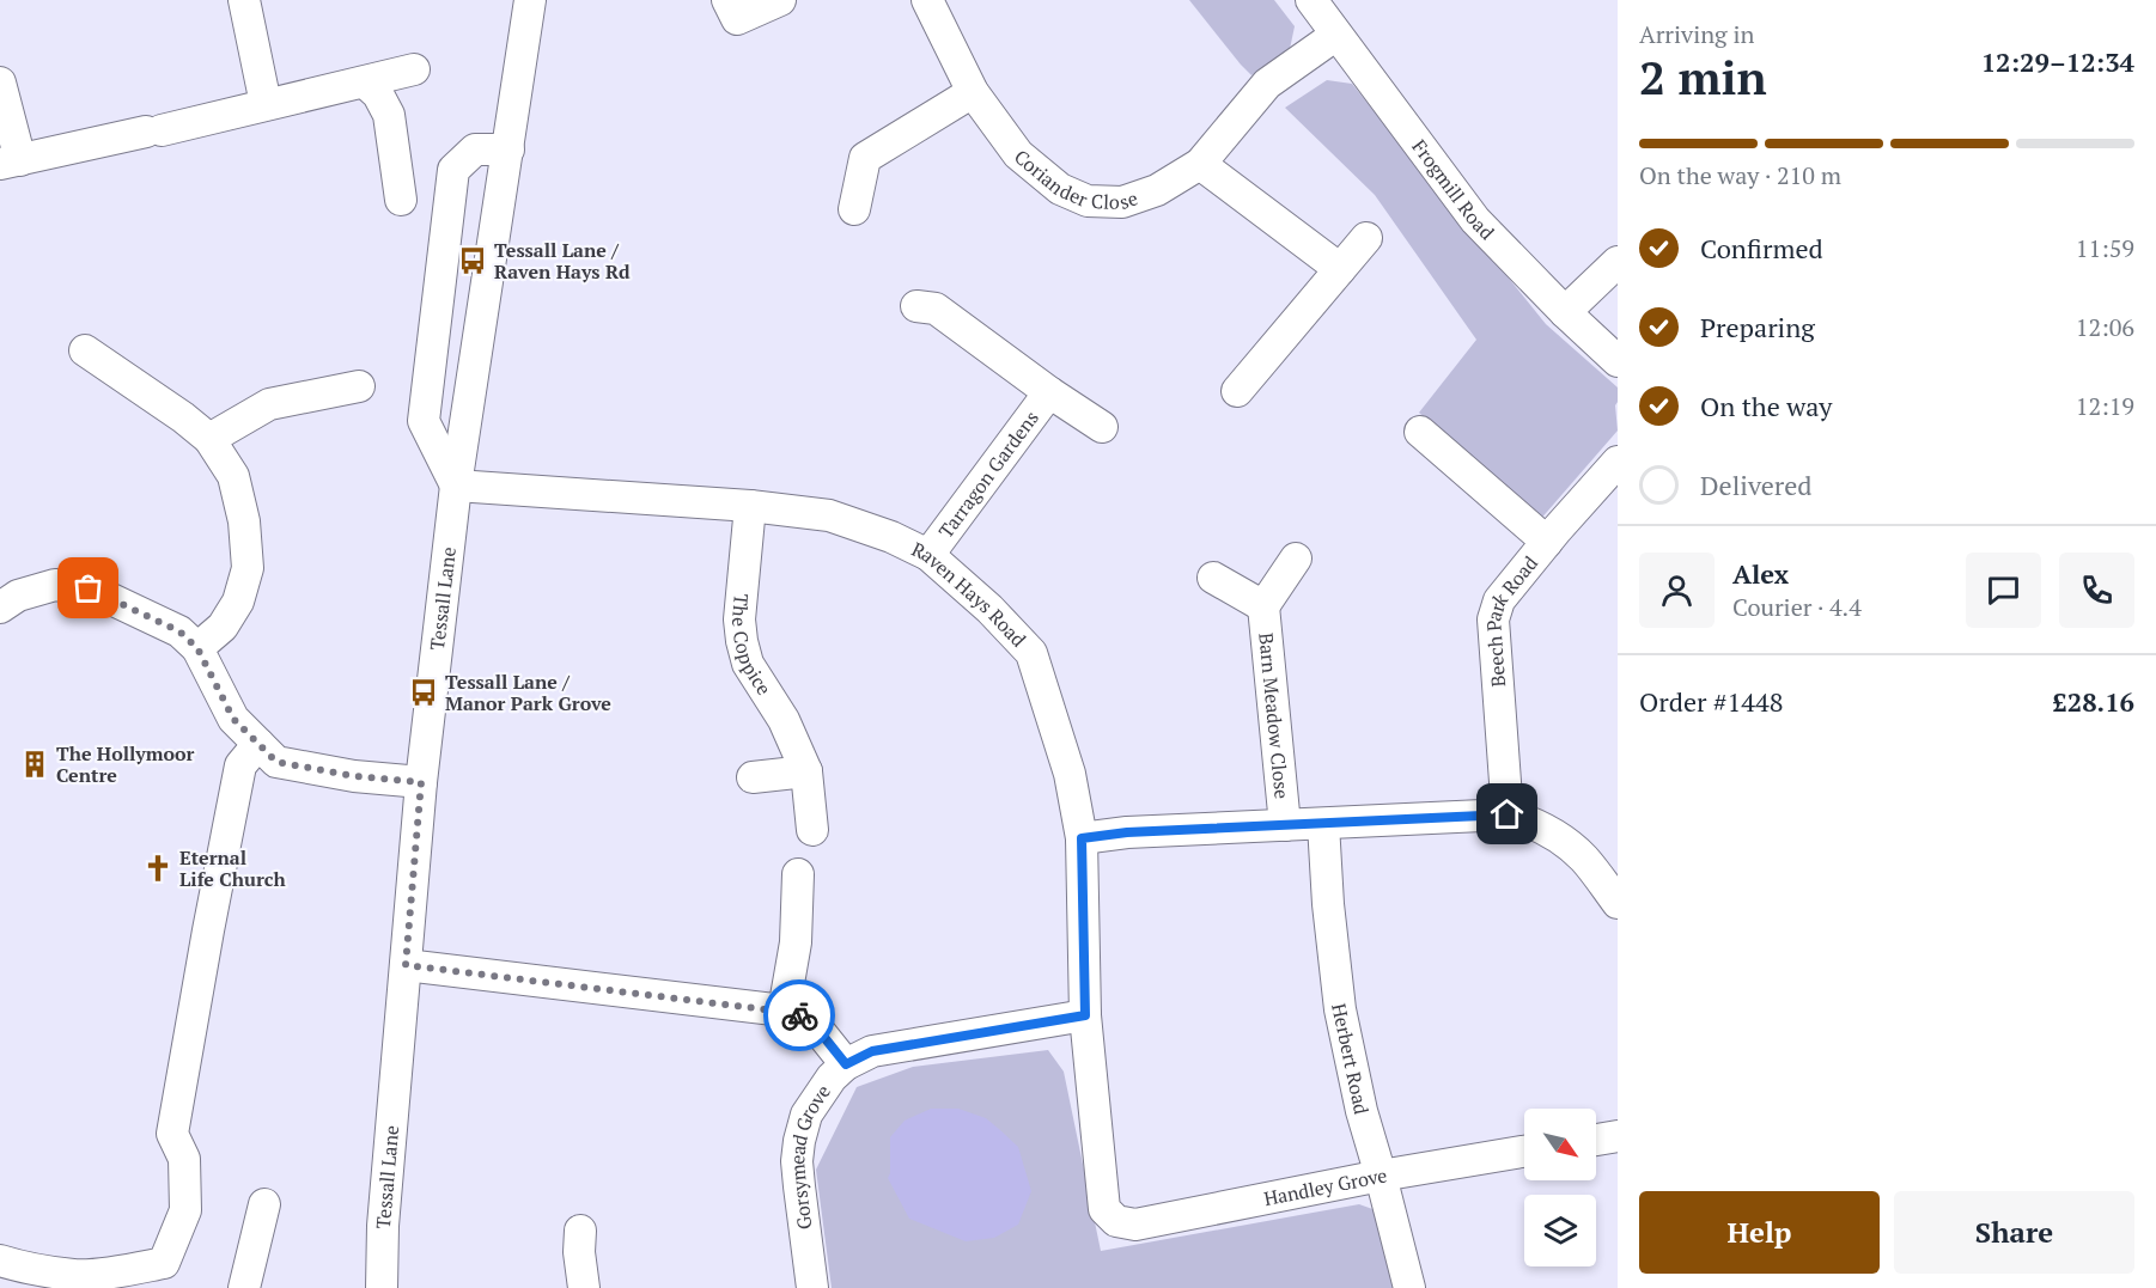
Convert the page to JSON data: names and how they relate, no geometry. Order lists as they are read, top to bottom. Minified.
{"streets":{"street":["Coriander Close","Frogmill Road","Tarragon Gardens","Raven Hays Road","Tessall Lane","Beech Park Road","The Coppice","Barn Meadow Close","Herbert Road","Gorsymead Grove","Handley Grove"]},"crossings":[["Coriander Close","Frogmill Road"],["Tarragon Gardens","Raven Hays Road"],["Raven Hays Road","Tessall Lane"],["Raven Hays Road","The Coppice"],["Raven Hays Road","Gorsymead Grove"],["Raven Hays Road","Handley Grove"],["Herbert Road","Handley Grove"]],"places":{"bus stop":["Tessall Lane / Raven Hays Rd","Tessall Lane / Manor Park Grove"],"building":["The Hollymoor Centre"],"church":["Eternal Life Church"]},"north":"bottom right","page":{"heading":["2 min","Arriving in","12:29–12:34"],"panel":["Alex","Courier · 4.4","Order #1448","£28.16"],"bar":"On the way · 210 m","list":[["Confirmed","11:59"],["Preparing","12:06"],["On the way","12:19"],"Delivered"],"buttons":["Help","Share"]}}
